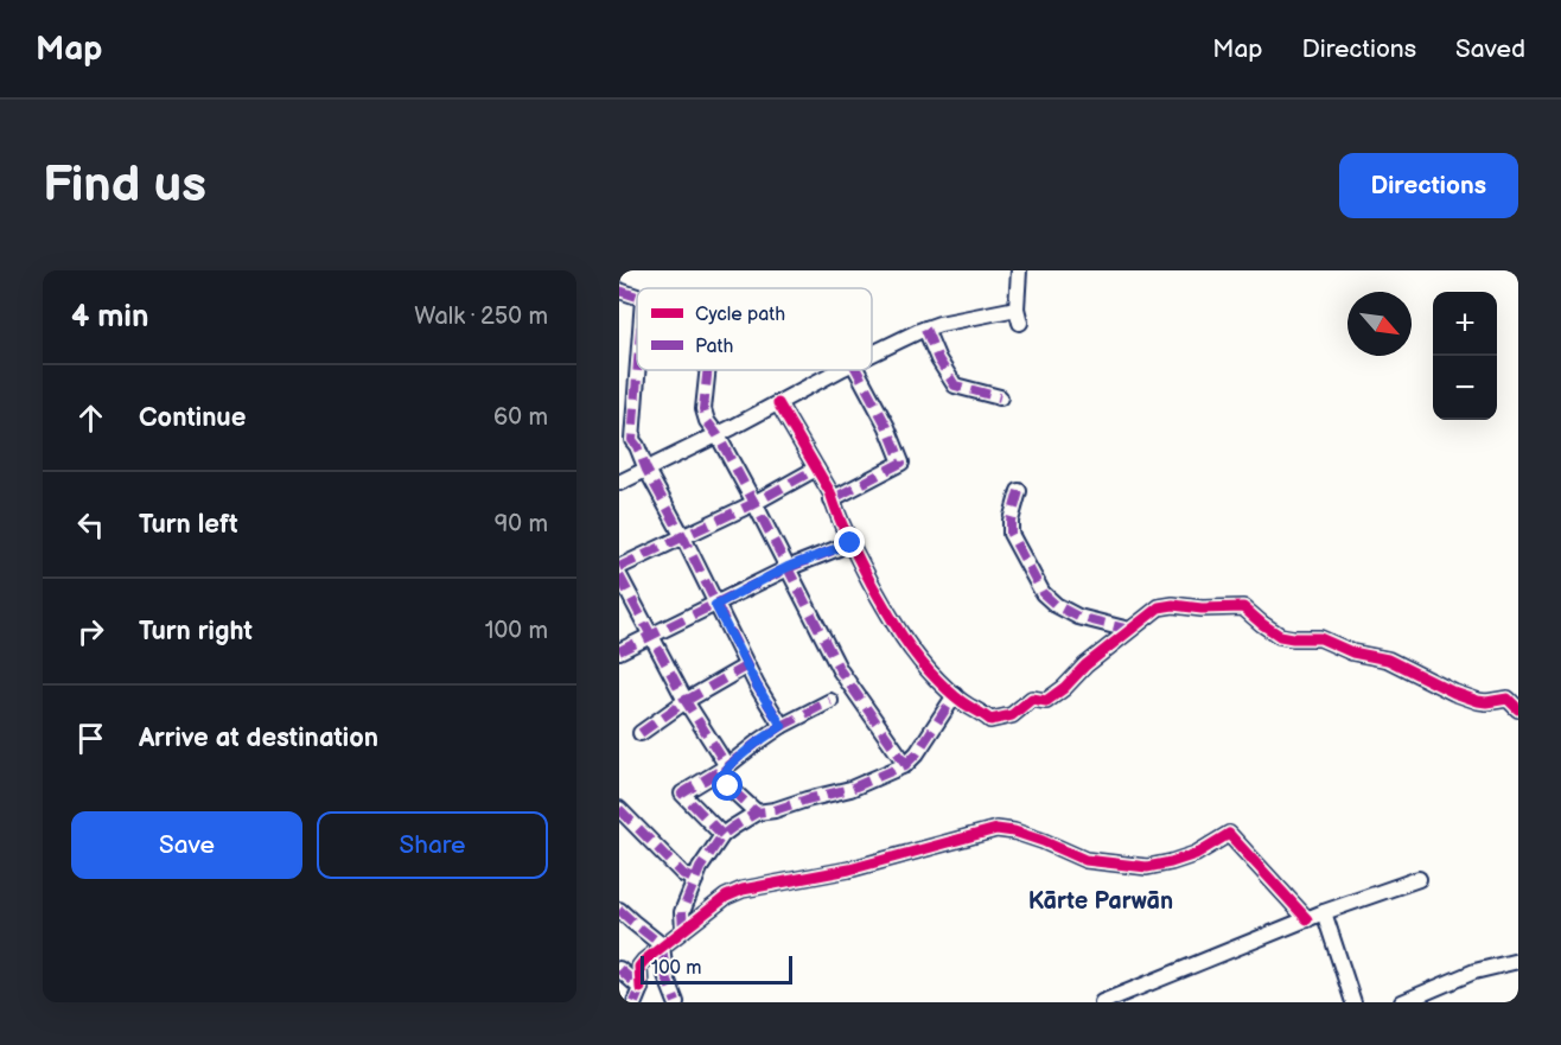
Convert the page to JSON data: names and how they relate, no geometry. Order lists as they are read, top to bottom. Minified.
{"districts":["Kārte Parwān"],"legend":["Cycle path","Path"],"scale_bar":"100 m","north":"bottom right","page":{"header":"Map","nav":["Map","Directions","Saved"],"buttons":["Directions",["Save","Share"]],"title":"Find us","heading":["4 min","Walk · 250 m"],"map_buttons":["+","−"],"list":[["Continue","60 m"],["Turn left","90 m"],["Turn right","100 m"],"Arrive at destination"],"scale":"100 m"}}
